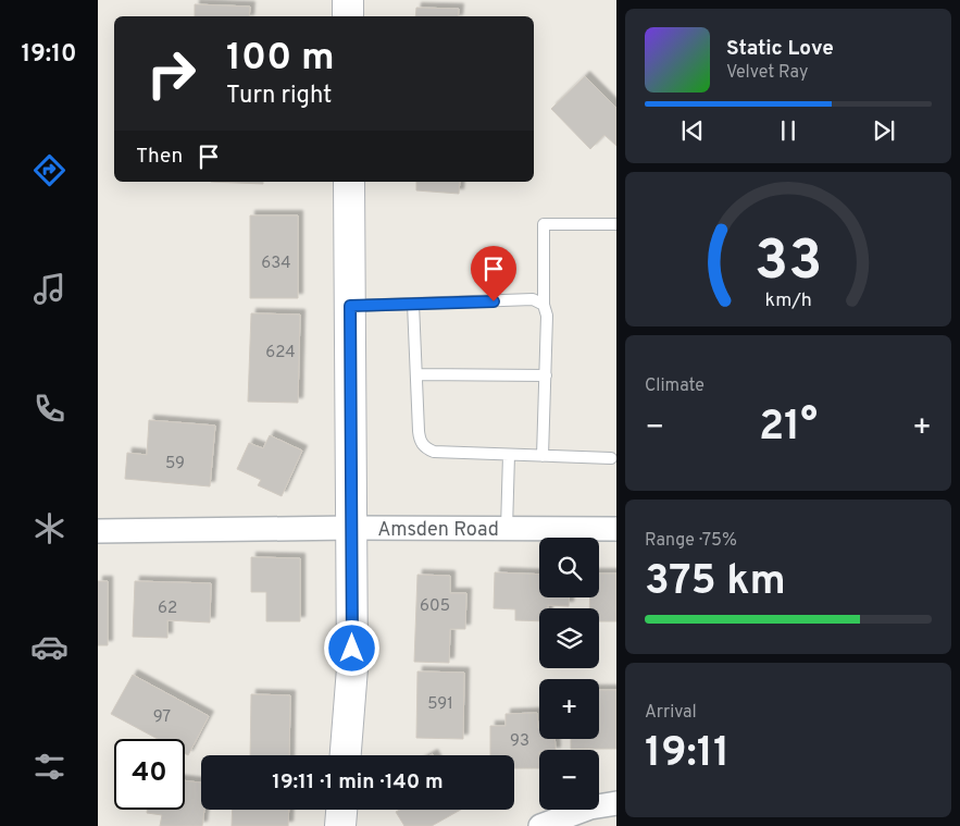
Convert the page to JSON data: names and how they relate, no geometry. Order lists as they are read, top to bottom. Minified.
{"streets":{"street":["Amsden Road"]},"house_numbers":["634","624","59","605","62","591","97","93"],"page":{"tabs":"19:10","turn":["100 m","Turn right"],"song":["Static Love","Velvet Ray"],"then":"Then","tile":["Climate",["Range · 75%","375 km"],["Arrival","19:11"]],"heat":["−","21°","+"],"map_buttons":["+","−"],"limit":"40","trip":"19:11 · 1 min · 140 m","gauge":["33","km/h"]}}
